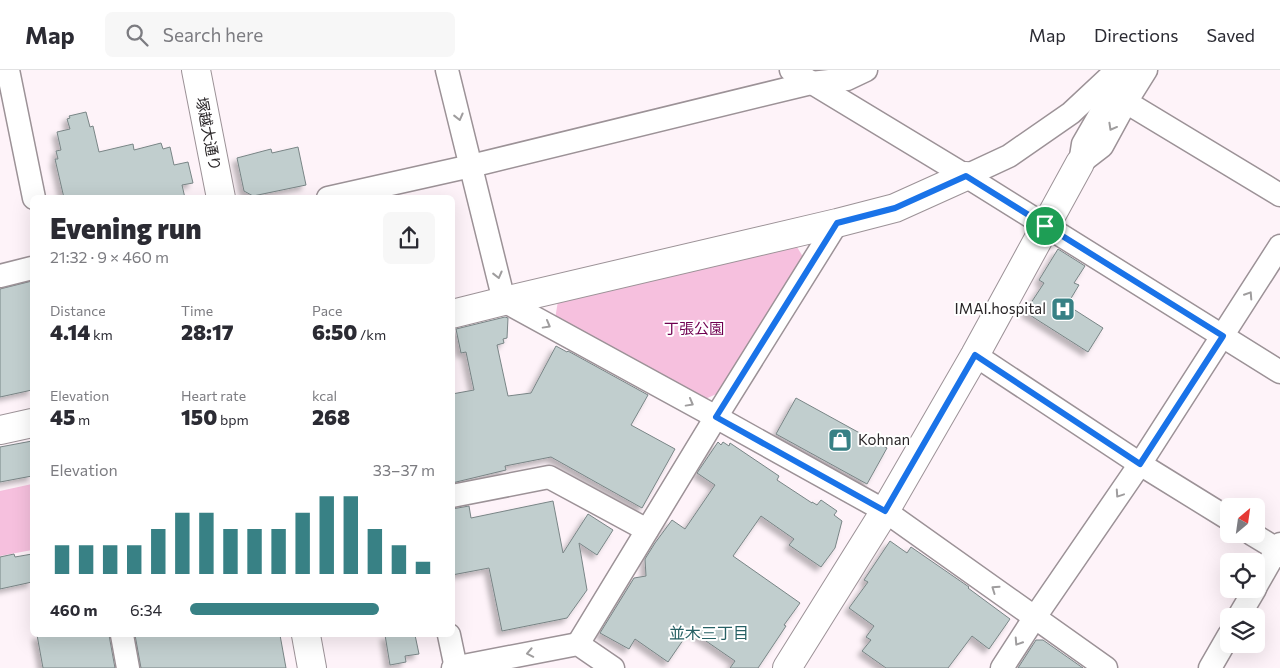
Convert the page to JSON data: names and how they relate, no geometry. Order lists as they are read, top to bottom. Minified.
{"streets":{"street":["塚越大通り"]},"districts":["並木三丁目"],"parks":["丁張公園"],"places":{"hospital":["IMAI.hospital"],"shop":["Kohnan"]},"north":"top right","page":{"header":"Map","search":"Search here","nav":["Map","Directions","Saved"],"heading":["Evening run","21:32 · 9 × 460 m"],"stats":[["Distance","4.14 km"],["Time","28:17"],["Pace","6:50 /km"],["Elevation","45 m"],["Heart rate","150 bpm"],["kcal","268"]],"chart":["Elevation","33–37 m"],"list":[{"name":"460 m","note":"6:34"}]}}
